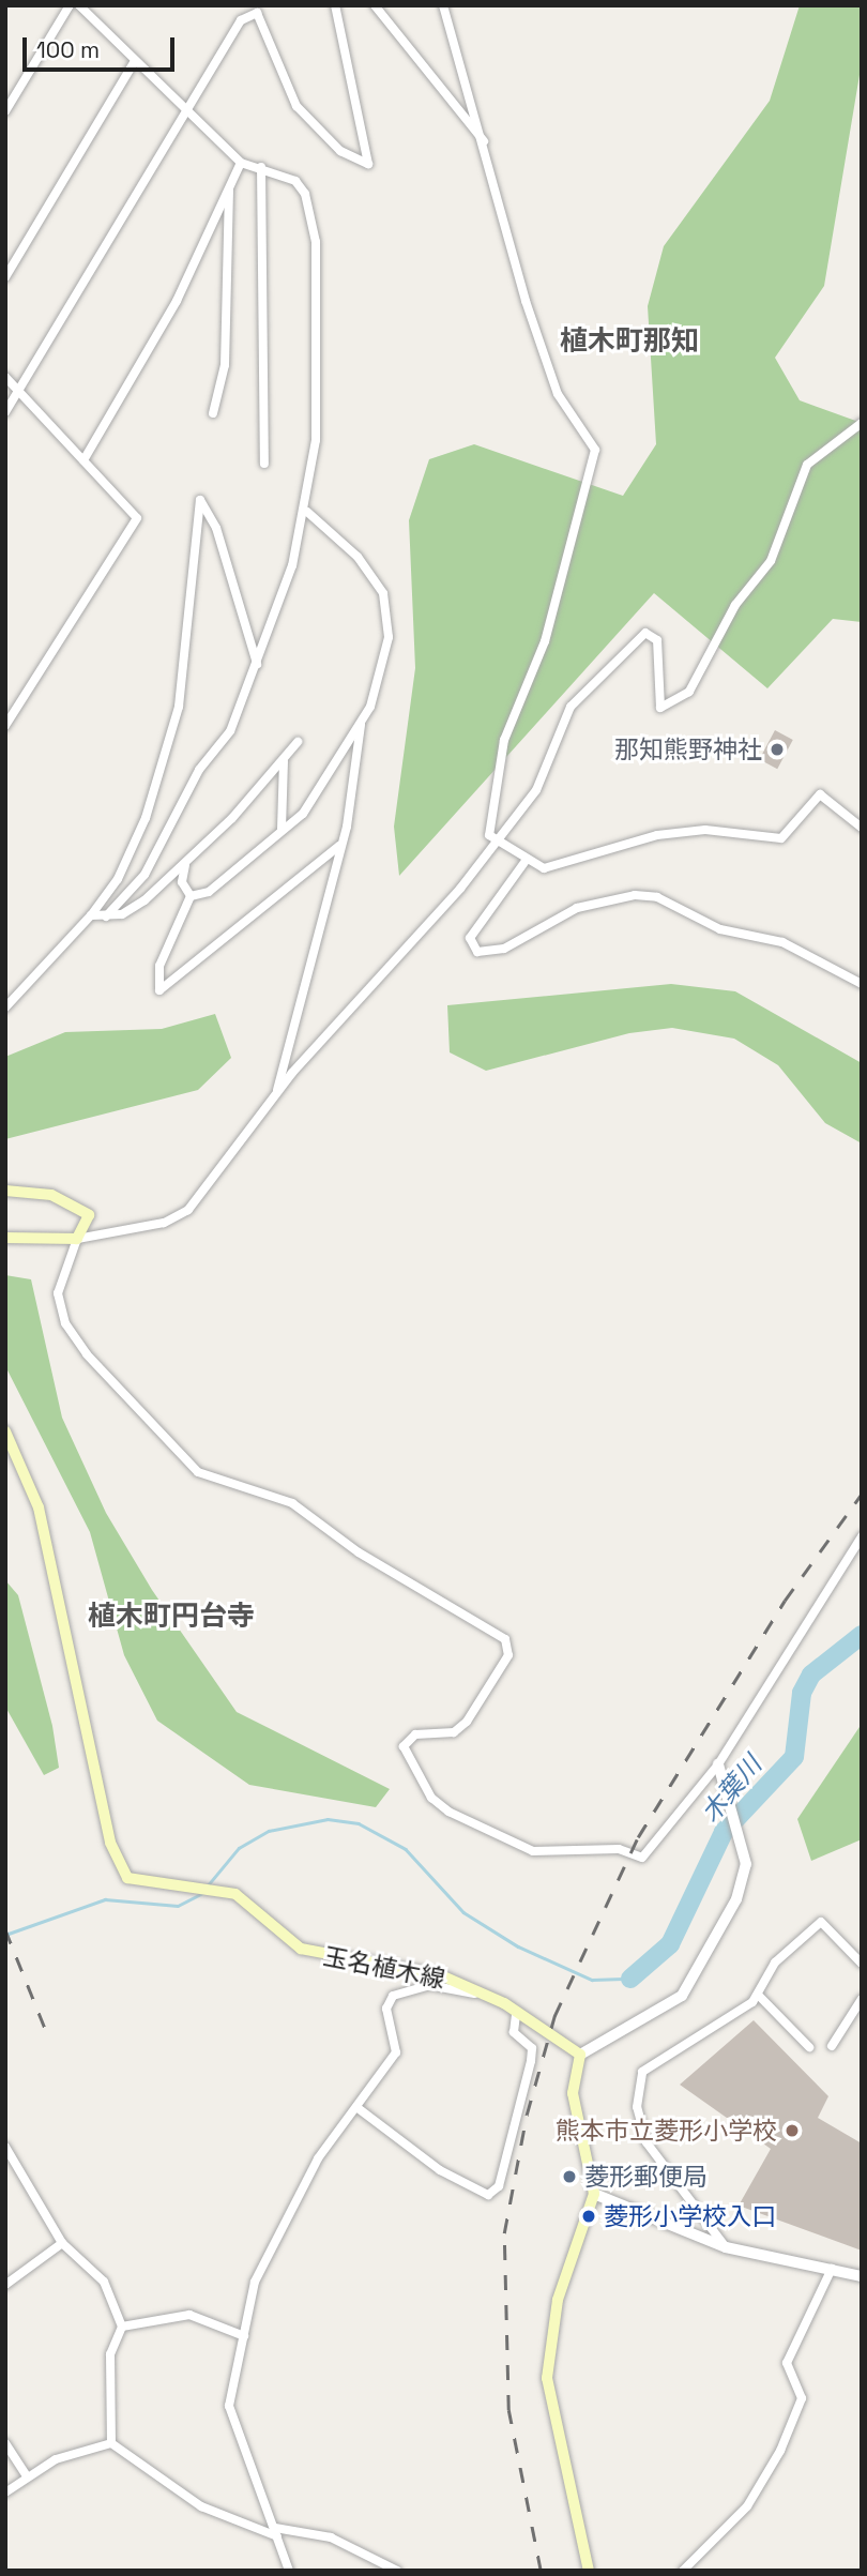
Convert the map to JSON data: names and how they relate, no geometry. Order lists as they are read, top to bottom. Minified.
{"streets":{"main road":["玉名植木線"]},"districts":["植木町那知","植木町円台寺"],"water":["木葉川"],"places":["那知熊野神社","熊本市立菱形小学校","菱形郵便局","菱形小学校入口"],"scale_bar":"100 m"}
